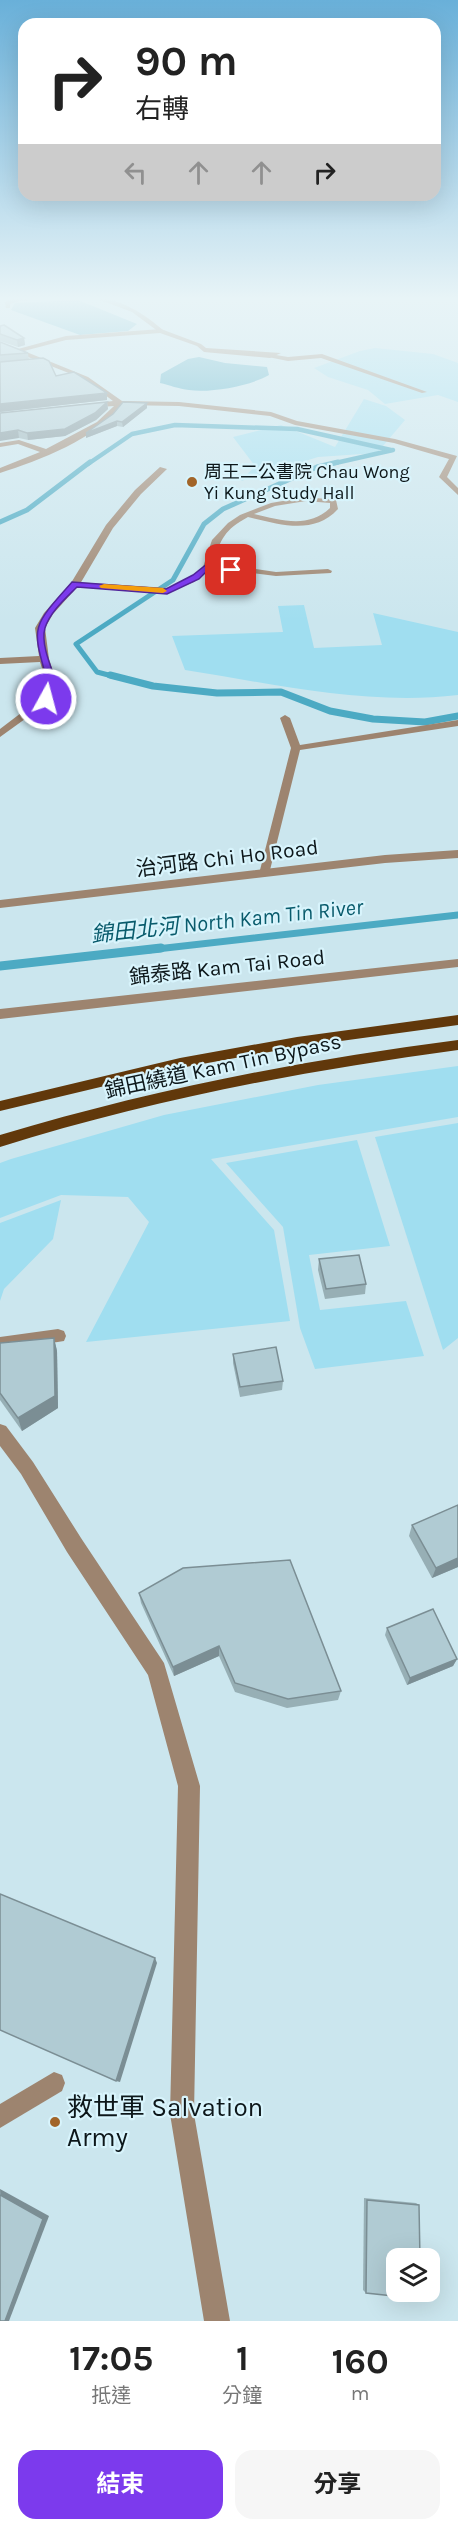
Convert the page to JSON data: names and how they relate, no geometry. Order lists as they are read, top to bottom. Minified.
{"streets":{"main road":["錦田繞道 Kam Tin Bypass"],"street":["治河路 Chi Ho Road","錦泰路 Kam Tai Road"]},"water":["錦田北河 North Kam Tin River"],"places":["周王二公書院 Chau Wong Yi Kung Study Hall","救世軍 Salvation Army"],"page":{"turn":["90 m","右轉"],"eta":["17:05","抵達","1","分鐘","160","m"],"buttons":["結束","分享"]}}
